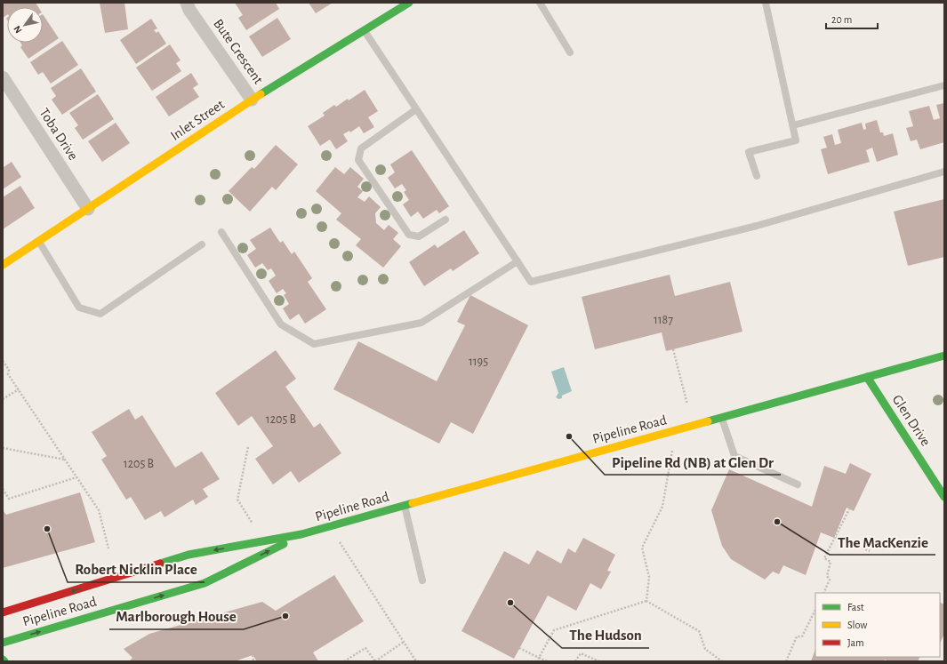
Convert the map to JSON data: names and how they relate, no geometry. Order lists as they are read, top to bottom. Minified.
{"streets":{"main road":["Inlet Street","Glen Drive","Pipeline Road"],"street":["Bute Crescent","Toba Drive"]},"crossings":[["Bute Crescent","Inlet Street"],["Inlet Street","Toba Drive"],["Glen Drive","Pipeline Road"]],"places":["Pipeline Rd (NB) at Glen Dr","The MacKenzie","Robert Nicklin Place","The Hudson","Marlborough House"],"house_numbers":["1187","1195","1205 B","1205 B"],"legend":["Fast","Slow","Jam"],"scale_bar":"20 m","north":"bottom left"}
